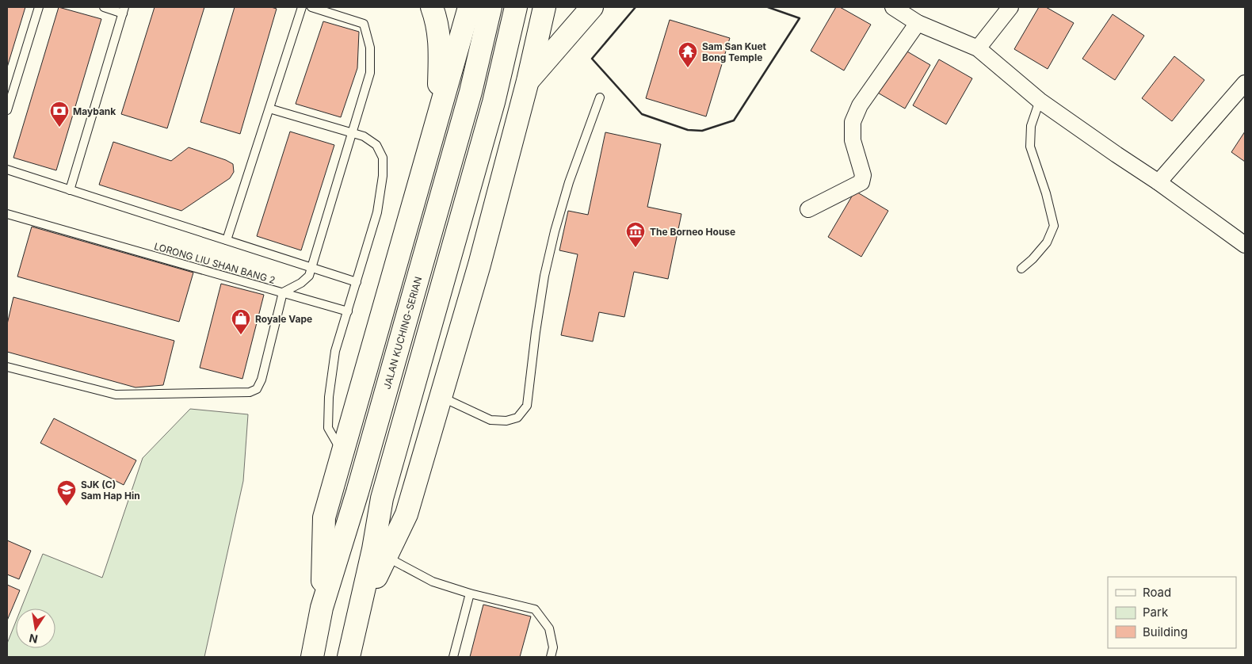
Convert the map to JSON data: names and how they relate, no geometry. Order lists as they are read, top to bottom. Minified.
{"streets":{"highway":["JALAN KUCHING-SERIAN"],"lane":["LORONG LIU SHAN BANG 2"]},"places":{"temple":["Sam San Kuet Bong Temple"],"bank":["Maybank"],"museum":["The Borneo House"],"shop":["Royale Vape"],"school or university":["SJK (C) Sam Hap Hin"]},"legend":["Road","Park","Building"],"north":"bottom"}
